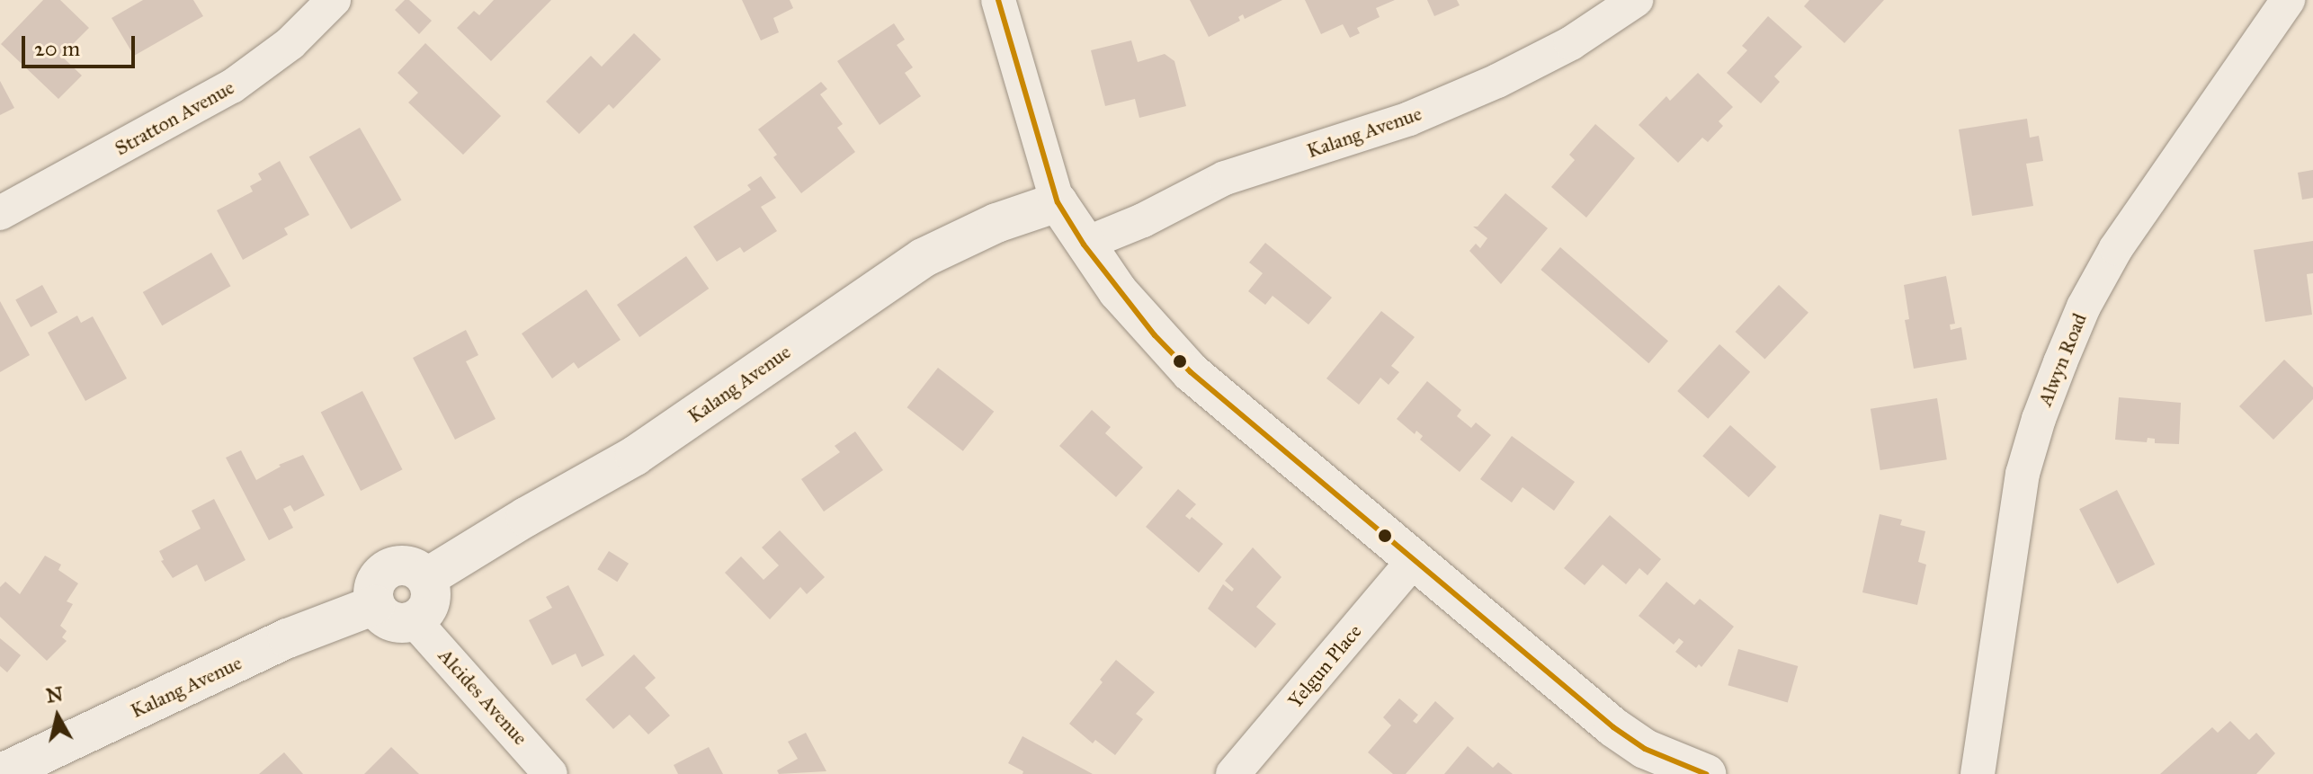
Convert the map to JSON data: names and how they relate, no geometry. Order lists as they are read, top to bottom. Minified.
{"streets":{"street":["Stratton Avenue","Kalang Avenue","Alwyn Road","Yelgun Place","Alcides Avenue"]},"crossings":[["Kalang Avenue","Alcides Avenue"]],"scale_bar":"20 m","north":"top"}
